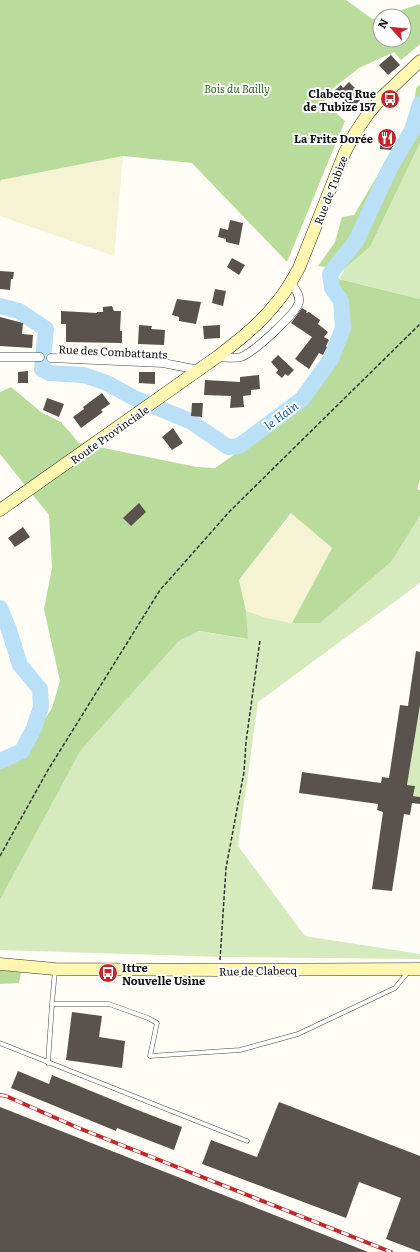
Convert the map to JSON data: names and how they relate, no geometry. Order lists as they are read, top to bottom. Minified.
{"streets":{"main road":["Rue de Tubize","Route Provinciale","Rue de Clabecq"],"street":["Rue des Combattants"]},"crossings":[["Rue de Tubize","Route Provinciale"],["Rue des Combattants","Route Provinciale"]],"water":["le Hain"],"parks":["Bois du Bailly"],"places":{"bus stop":["Clabecq Rue de Tubize 157","Ittre Nouvelle Usine"],"restaurant":["La Frite Dorée"]},"north":"top left"}
